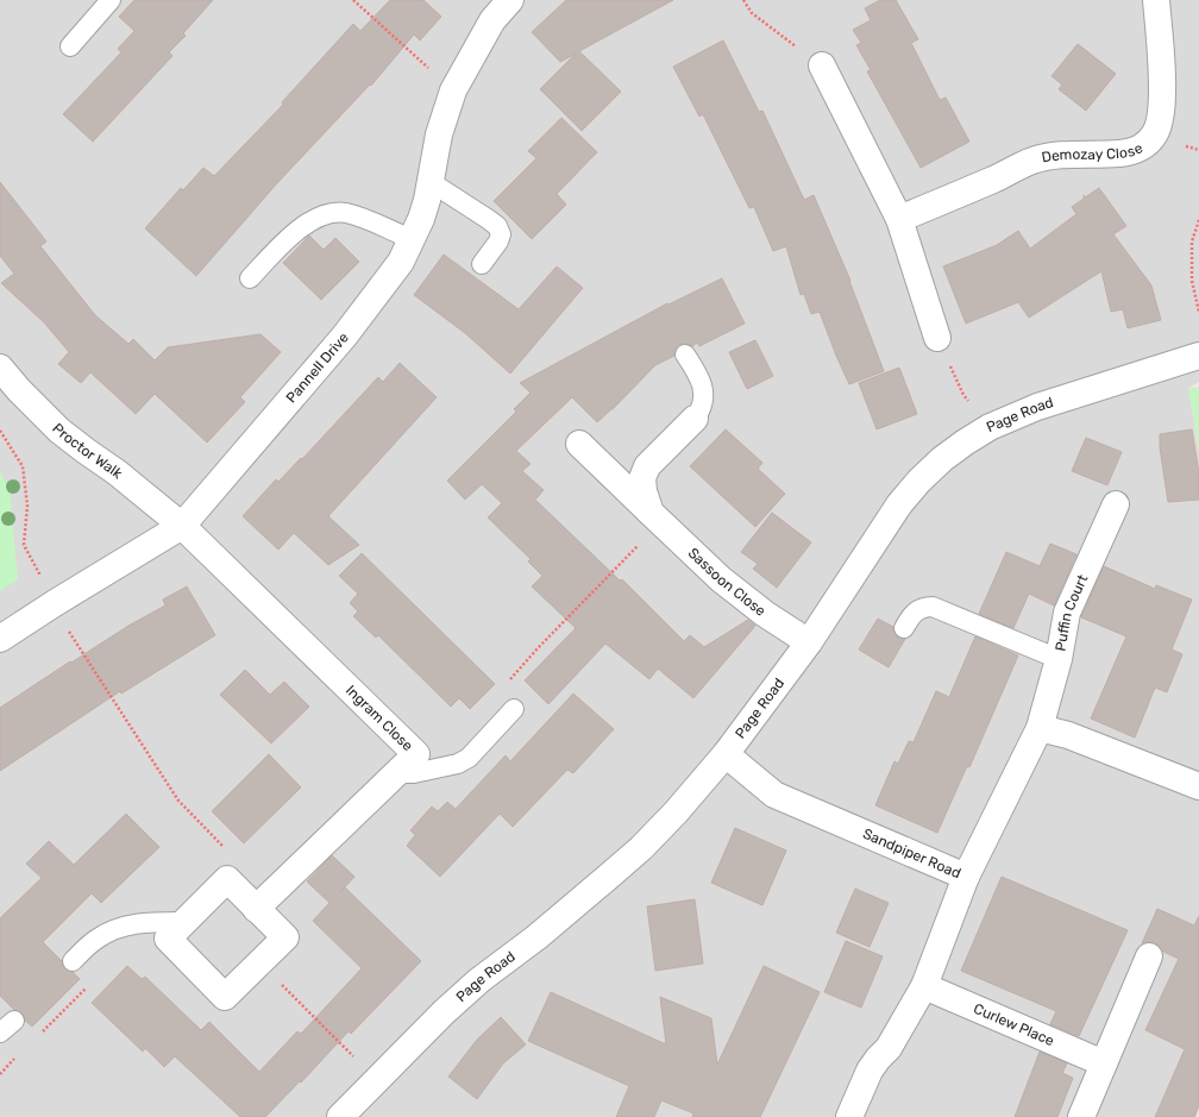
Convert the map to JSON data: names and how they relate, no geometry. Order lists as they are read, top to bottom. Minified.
{"streets":{"street":["Demozay Close","Pannell Drive","Page Road","Proctor Walk","Sassoon Close","Puffin Court","Ingram Close","Sandpiper Road","Curlew Place"]},"crossings":[["Pannell Drive","Proctor Walk"],["Pannell Drive","Ingram Close"],["Page Road","Sassoon Close"],["Page Road","Sandpiper Road"],["Proctor Walk","Ingram Close"],["Puffin Court","Sandpiper Road"],["Sandpiper Road","Curlew Place"]]}
